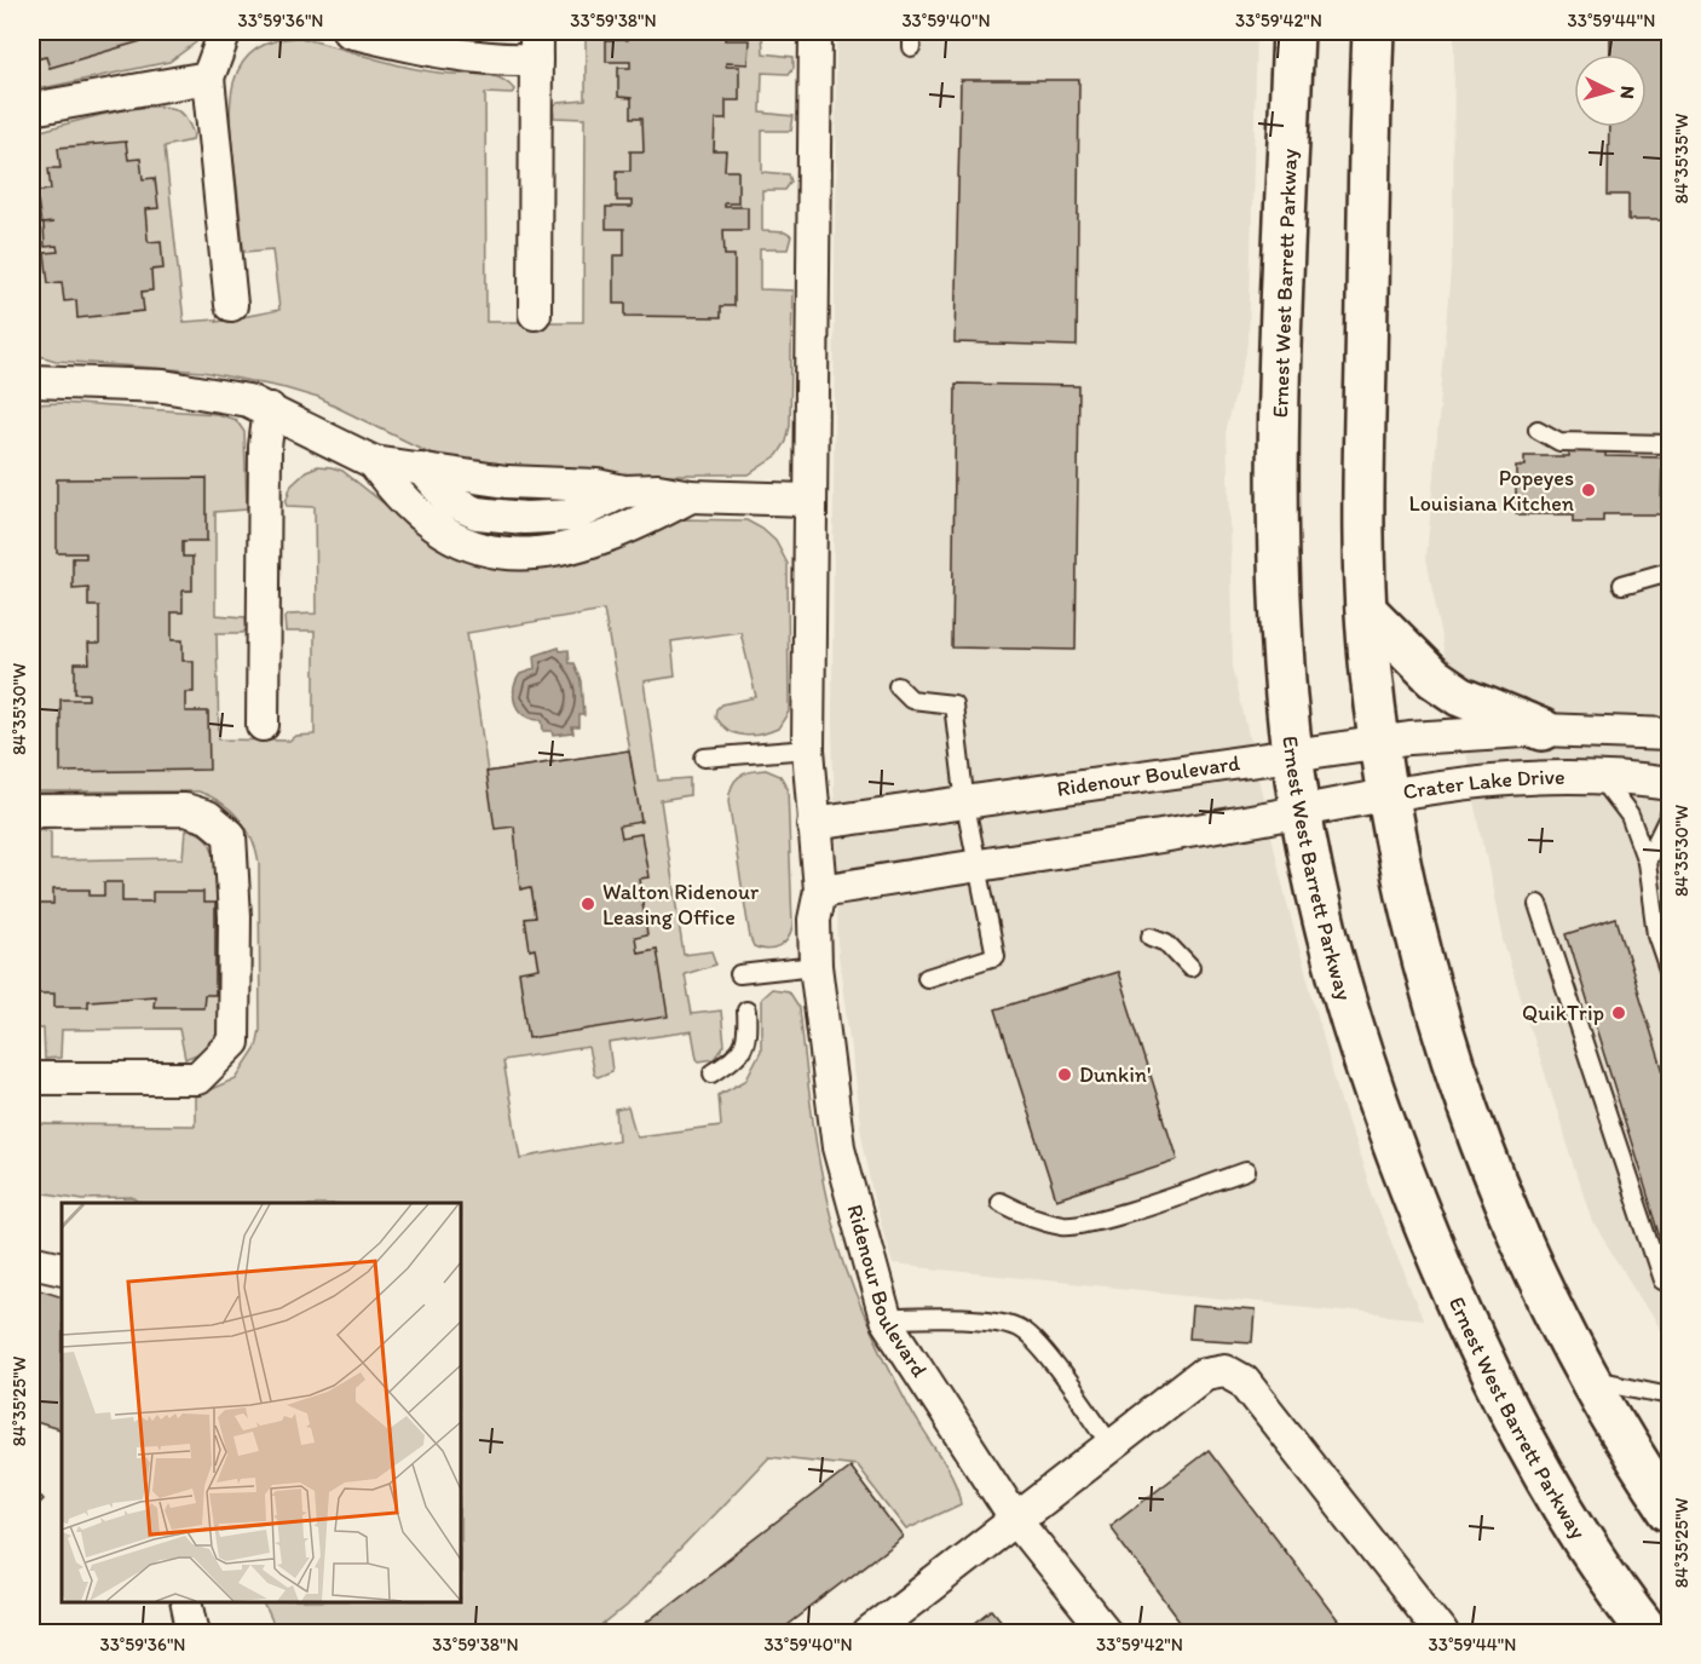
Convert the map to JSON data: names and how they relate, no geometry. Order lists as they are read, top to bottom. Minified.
{"streets":{"highway":["Ernest West Barrett Parkway"],"street":["Ridenour Boulevard","Crater Lake Drive"]},"crossings":[["Ernest West Barrett Parkway","Ridenour Boulevard"],["Ernest West Barrett Parkway","Crater Lake Drive"]],"places":["Popeyes Louisiana Kitchen","Walton Ridenour Leasing Office","QuikTrip","Dunkin'"],"north":"right","coordinates":["33°59'36\"N","33°59'38\"N","33°59'40\"N","33°59'42\"N","33°59'44\"N","84°35'35\"W","84°35'30\"W","84°35'25\"W"]}
